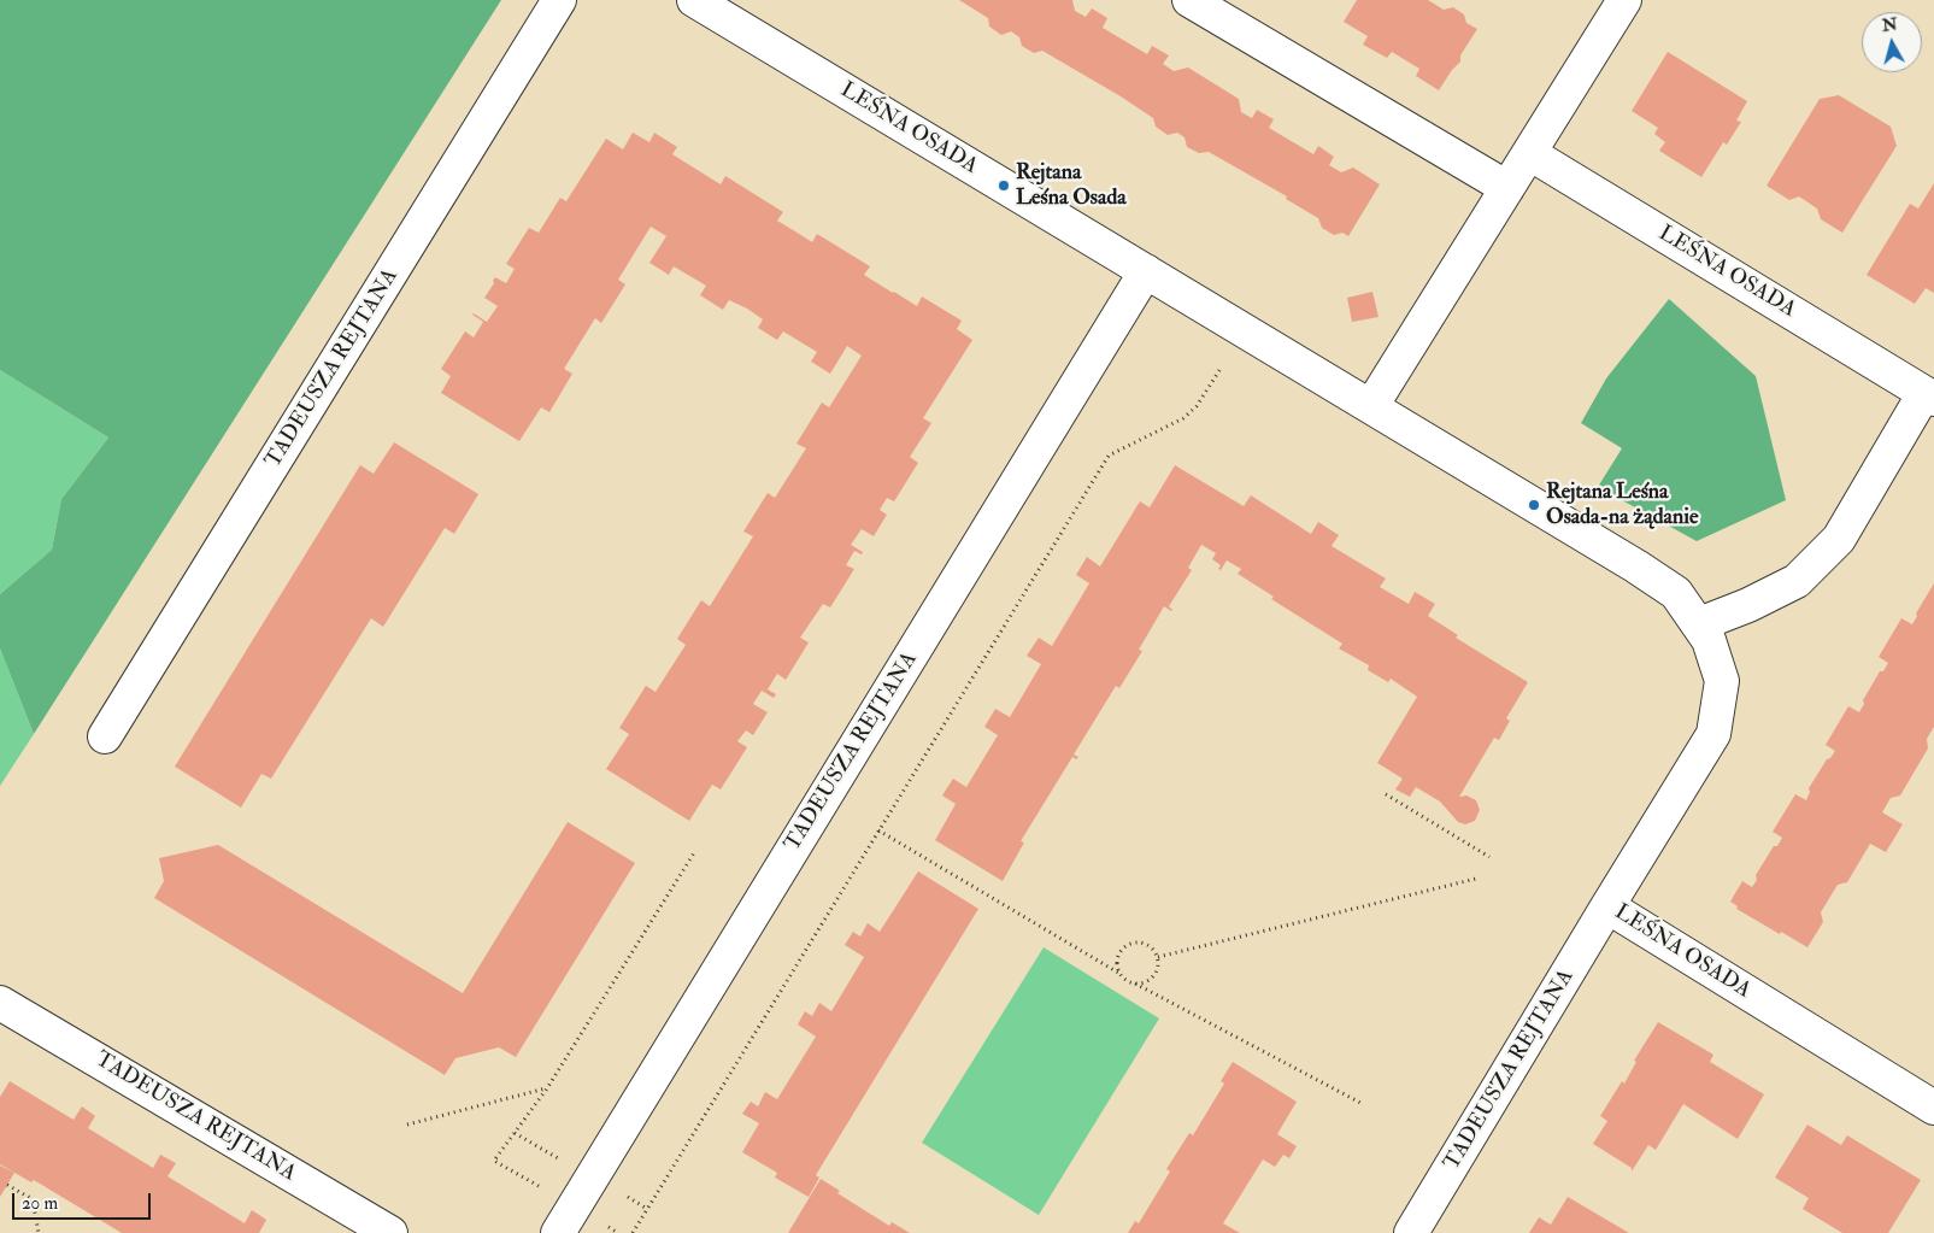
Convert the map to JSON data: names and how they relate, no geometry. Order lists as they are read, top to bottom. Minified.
{"streets":{"street":["LEŚNA OSADA","TADEUSZA REJTANA"]},"crossings":[["LEŚNA OSADA","TADEUSZA REJTANA"]],"places":["Rejtana Leśna Osada","Rejtana Leśna Osada-na żądanie"],"scale_bar":"20 m","north":"top"}
